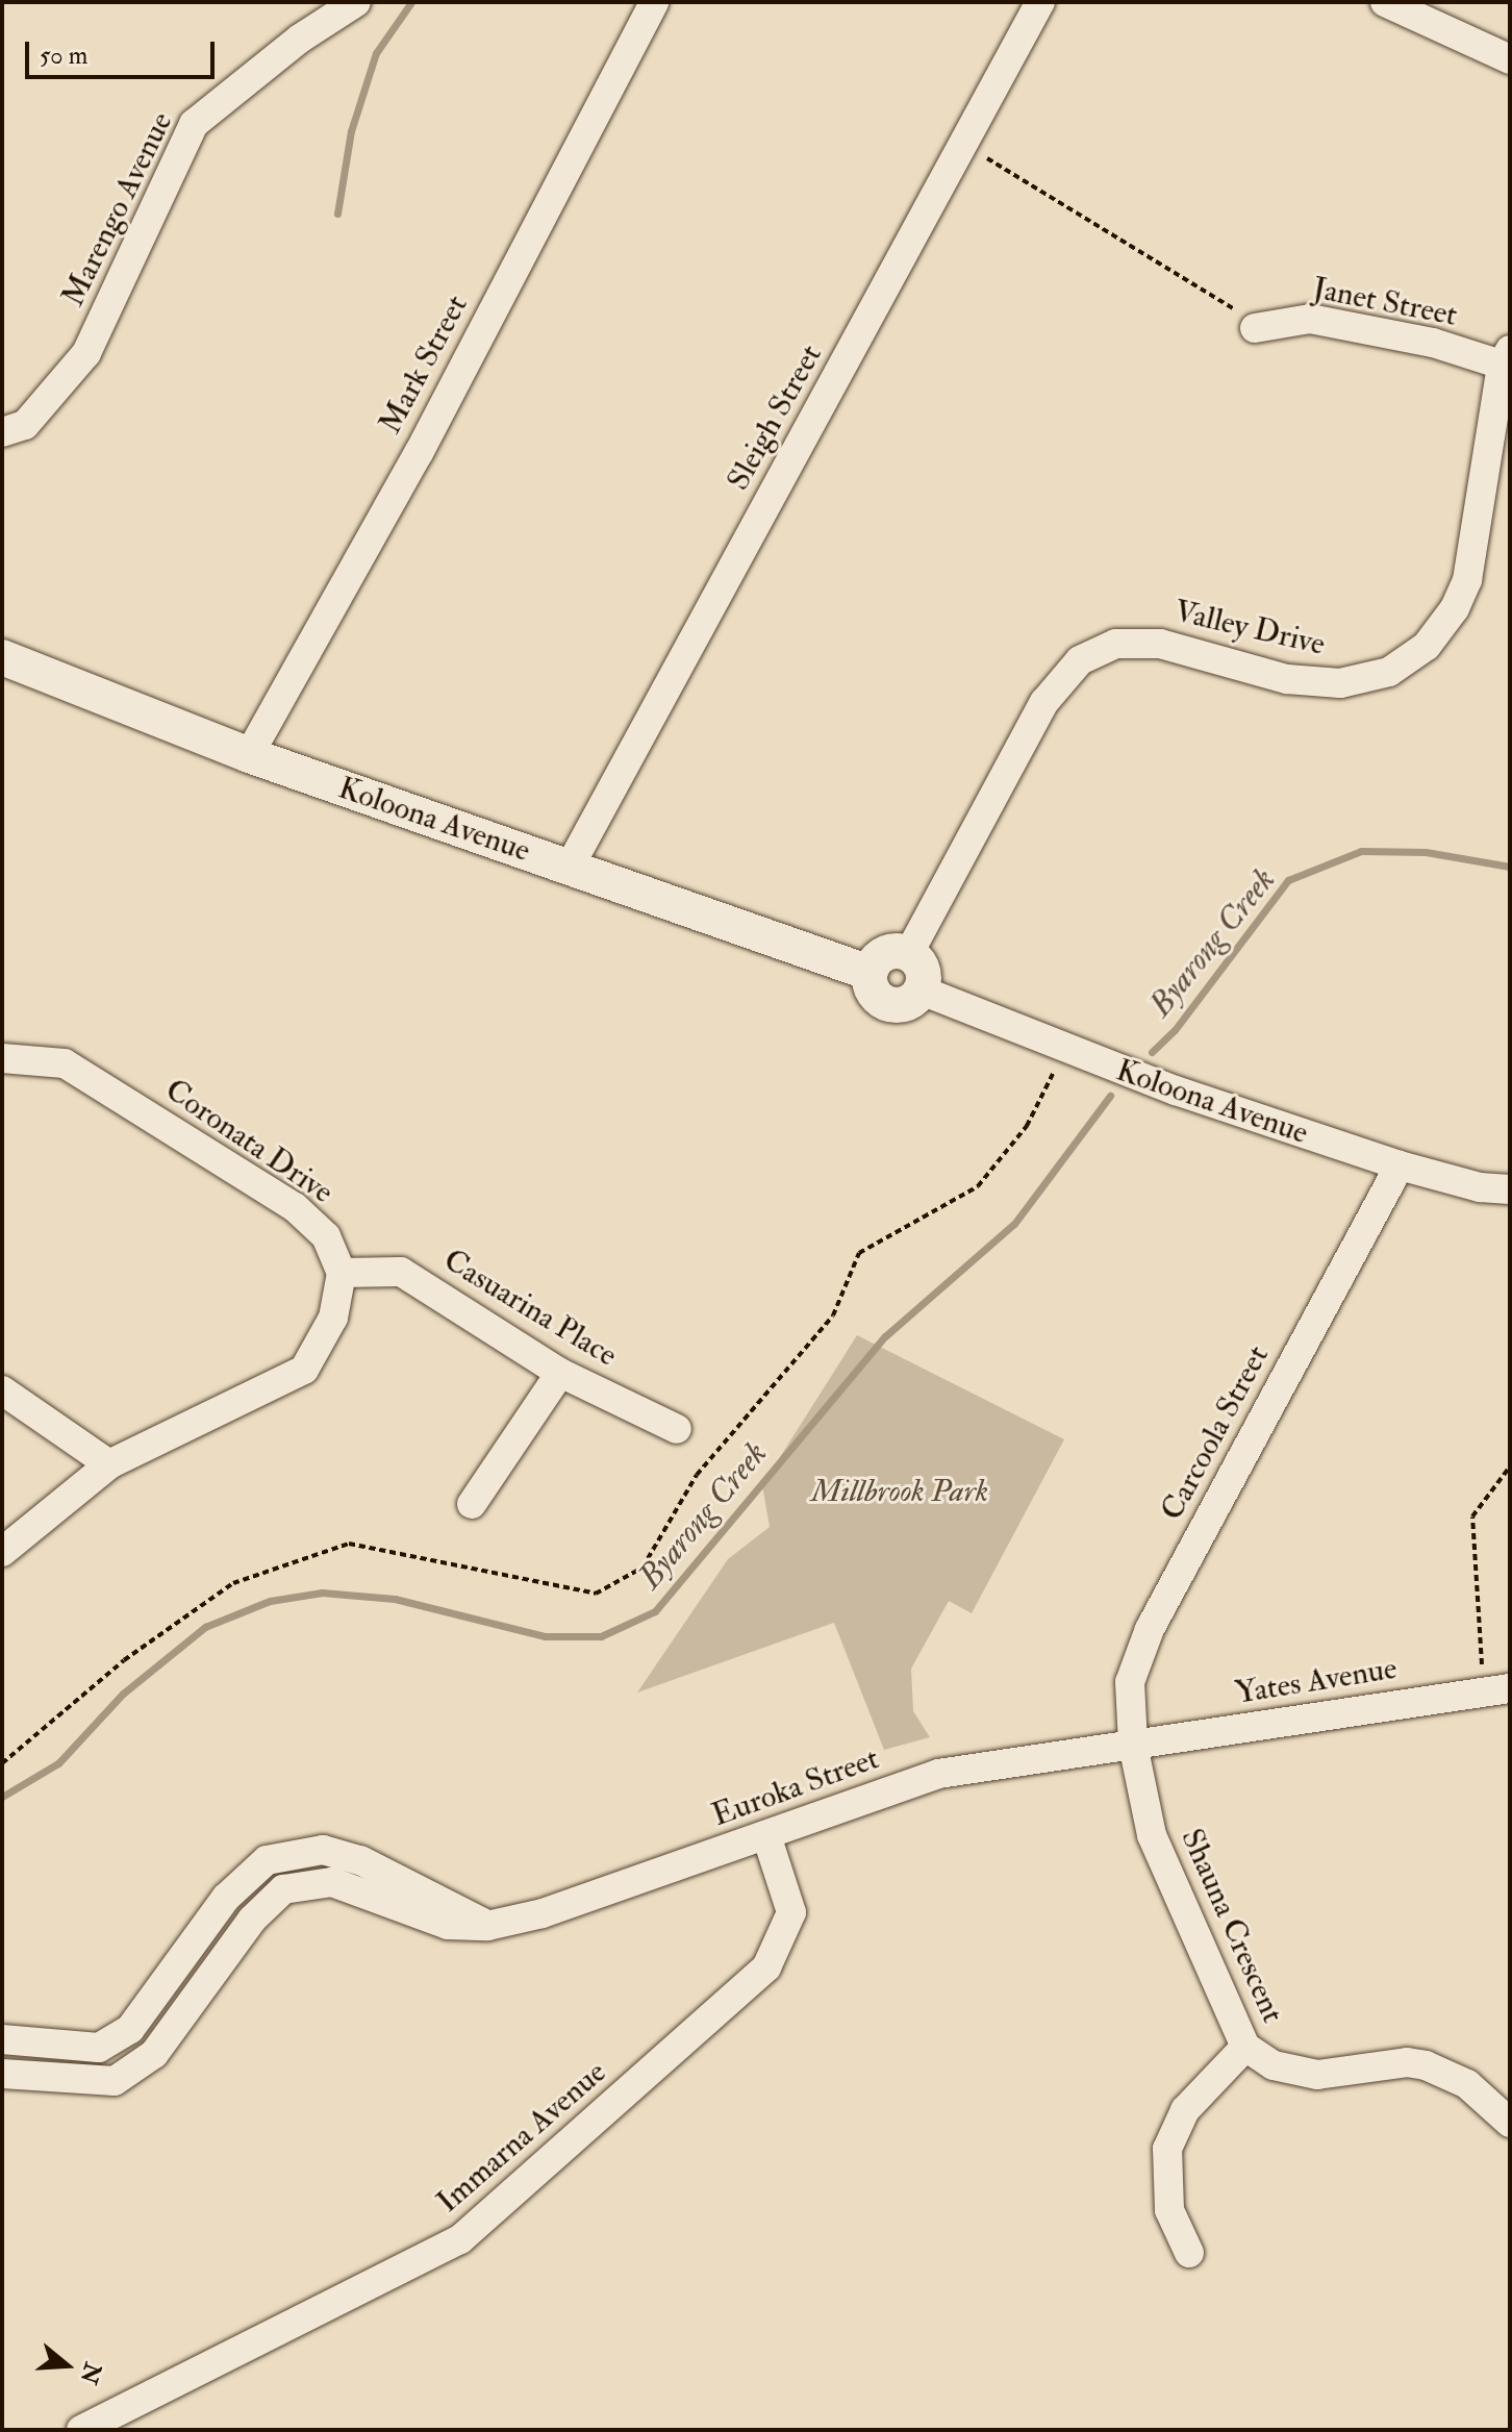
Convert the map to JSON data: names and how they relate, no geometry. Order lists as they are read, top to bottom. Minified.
{"streets":{"street":["Marengo Avenue","Janet Street","Mark Street","Sleigh Street","Valley Drive","Koloona Avenue","Coronata Drive","Casuarina Place","Carcoola Street","Yates Avenue","Euroka Street","Shauna Crescent","Immarna Avenue"]},"crossings":[["Janet Street","Valley Drive"],["Mark Street","Koloona Avenue"],["Sleigh Street","Koloona Avenue"],["Valley Drive","Koloona Avenue"],["Koloona Avenue","Carcoola Street"],["Coronata Drive","Casuarina Place"],["Carcoola Street","Yates Avenue"],["Carcoola Street","Euroka Street"],["Carcoola Street","Shauna Crescent"],["Yates Avenue","Euroka Street"],["Yates Avenue","Shauna Crescent"],["Euroka Street","Shauna Crescent"],["Euroka Street","Immarna Avenue"]],"water":["Byarong Creek"],"parks":["Millbrook Park"],"scale_bar":"50 m","north":"right"}
